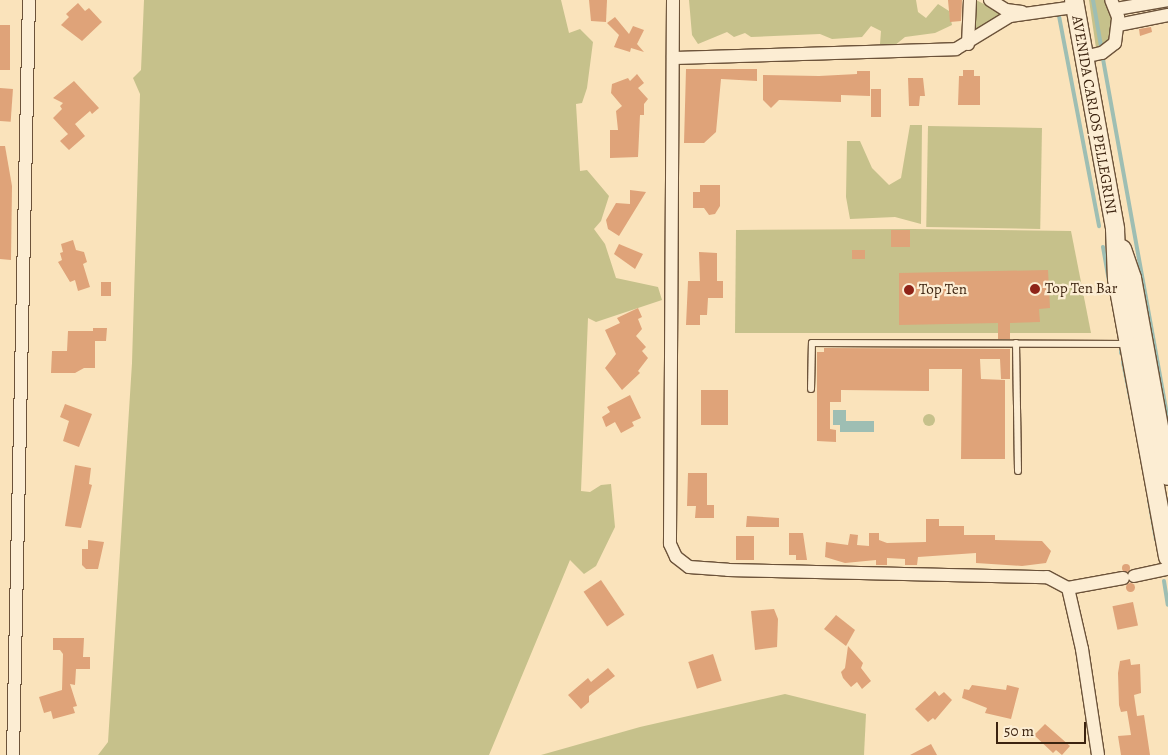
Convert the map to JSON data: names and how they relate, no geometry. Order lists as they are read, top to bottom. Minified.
{"streets":{"main road":["AVENIDA CARLOS PELLEGRINI"]},"places":["Top Ten Bar","Top Ten"],"scale_bar":"50 m"}
